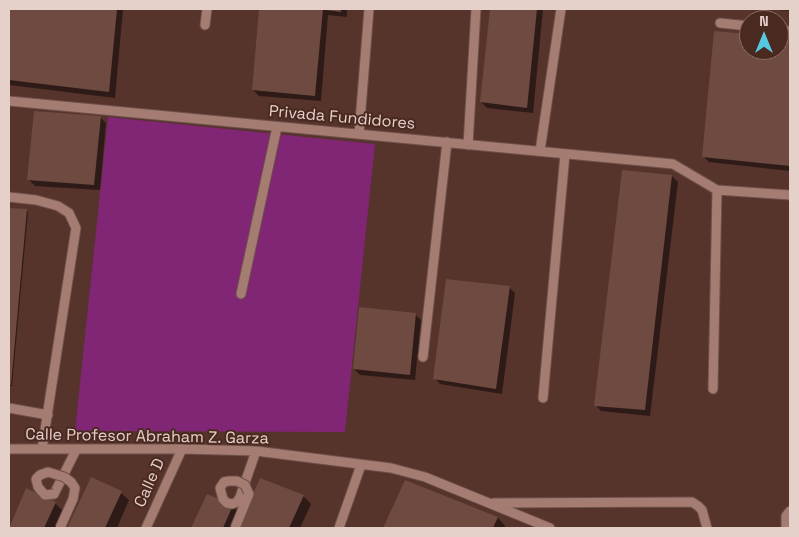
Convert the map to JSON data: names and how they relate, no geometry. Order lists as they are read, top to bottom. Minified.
{"streets":{"lane":["Privada Fundidores","Calle Profesor Abraham Z. Garza","Calle D"]},"crossings":[["Calle Profesor Abraham Z. Garza","Calle D"]],"north":"top"}
